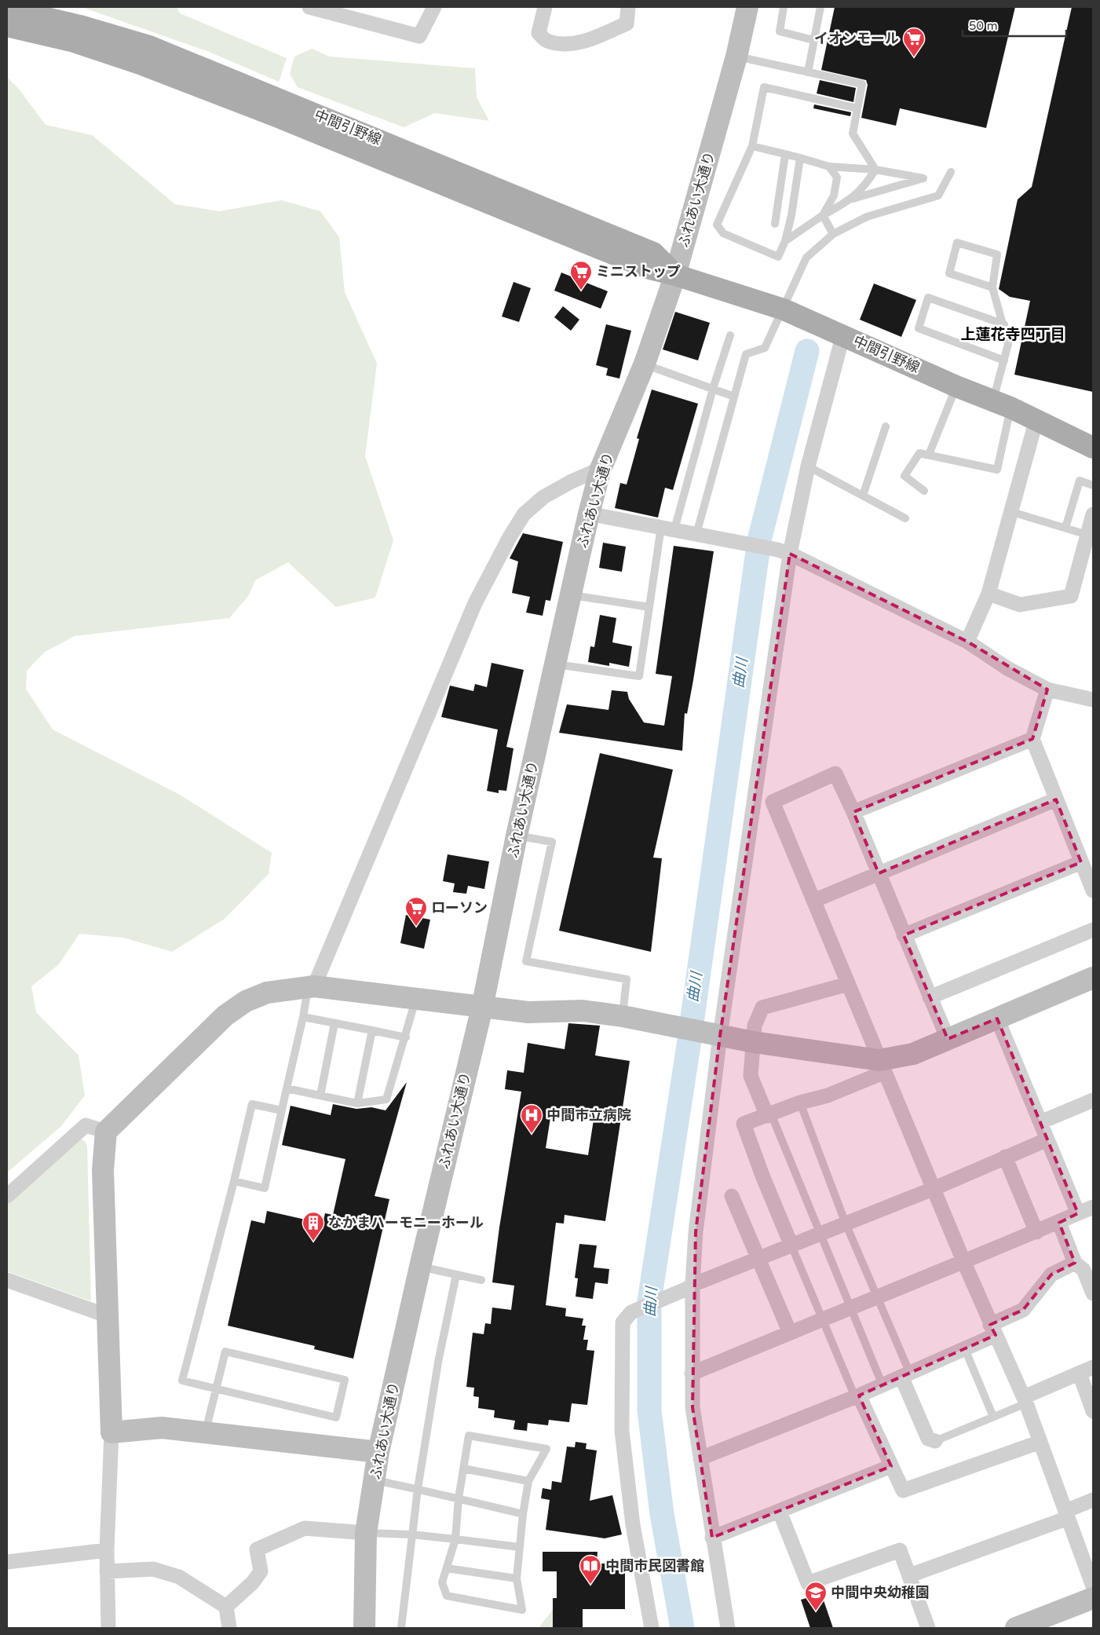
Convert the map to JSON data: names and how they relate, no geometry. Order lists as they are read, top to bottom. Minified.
{"streets":{"main road":["中間引野線"],"street":["ふれあい大通り"]},"crossings":[["中間引野線","ふれあい大通り"]],"districts":["上蓮花寺四丁目"],"water":["曲川"],"places":{"supermarket":["イオンモール","ミニストップ","ローソン"],"hospital":["中間市立病院"],"building":["なかまハーモニーホール"],"library":["中間市民図書館"],"school or university":["中間中央幼稚園"]},"scale_bar":"50 m"}
